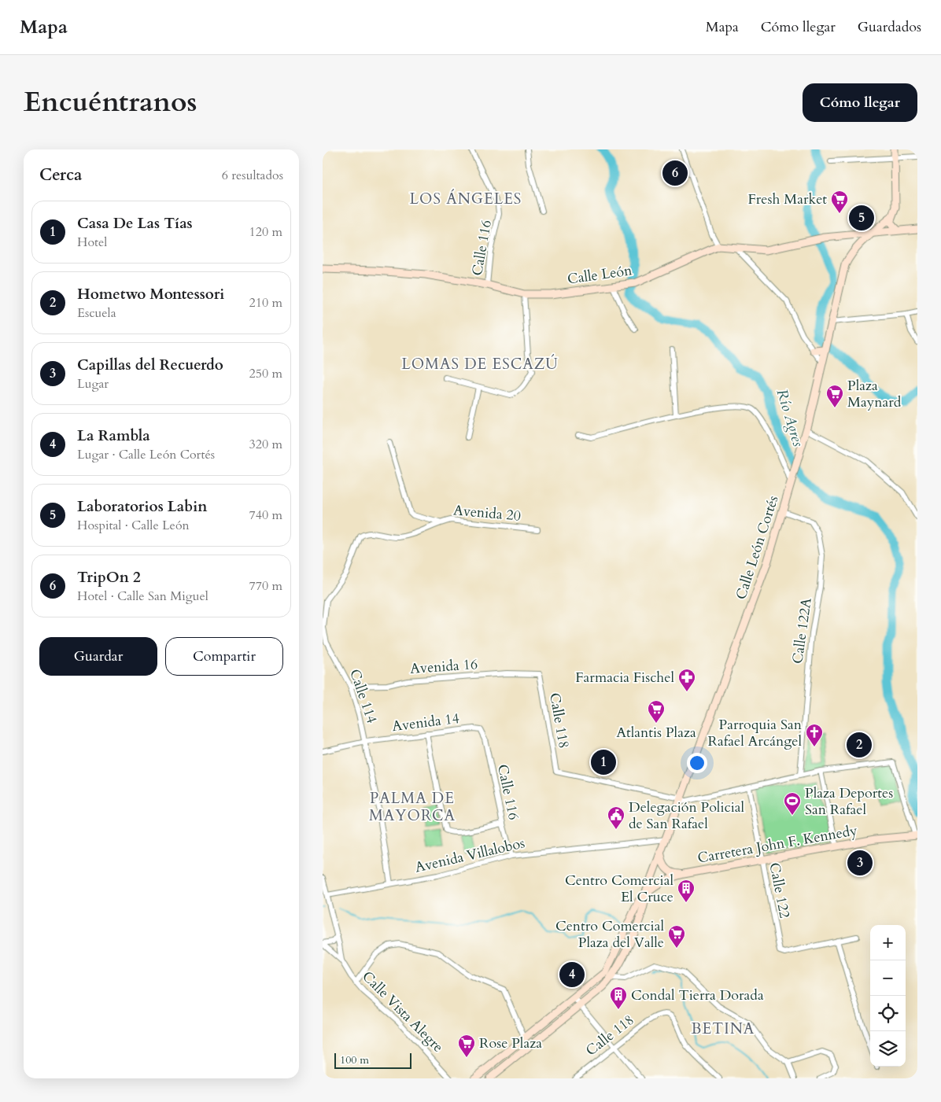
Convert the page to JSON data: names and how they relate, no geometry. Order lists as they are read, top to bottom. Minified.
{"streets":{"main road":["Calle León","Calle León Cortés","Carretera John F. Kennedy"],"street":["Calle 116","Avenida 20","Calle 122A","Avenida 16","Calle 114","Calle 118","Avenida 14","Avenida Villalobos","Calle 122","Calle Vista Alegre"]},"crossings":[["Calle 116","Calle León"],["Calle 116","Avenida 14"],["Calle 116","Avenida Villalobos"],["Avenida 20","Calle 114"],["Calle León Cortés","Calle 122A"],["Calle León Cortés","Calle 118"],["Calle León Cortés","Carretera John F. Kennedy"],["Calle León Cortés","Avenida Villalobos"],["Avenida 16","Calle 114"],["Avenida 16","Calle 118"],["Calle 114","Avenida 14"],["Calle 114","Avenida Villalobos"],["Carretera John F. Kennedy","Calle 122"]],"districts":["LOS ÁNGELES","LOMAS DE ESCAZÚ","PALMA DE MAYORCA","BETINA"],"water":["Río Agres"],"places":{"supermarket":["Fresh Market","Plaza Maynard","Atlantis Plaza","Centro Comercial Plaza del Valle","Rose Plaza"],"pharmacy":["Farmacia Fischel"],"church":["Parroquia San Rafael Arcángel"],"sports":["Plaza Deportes San Rafael"],"public building":["Delegación Policial de San Rafael"],"building":["Centro Comercial El Cruce","Condal Tierra Dorada"]},"scale_bar":"100 m","page":{"header":"Mapa","nav":["Mapa","Cómo llegar","Guardados"],"title":"Encuéntranos","buttons":["Cómo llegar",["Guardar","Compartir"]],"heading":["Cerca","6 resultados"],"pins":["6","5","2","1","3","4"],"list":[{"mark":"1","name":"Casa De Las Tías","note":"Hotel","value":"120 m"},{"mark":"2","name":"Hometwo Montessori","note":"Escuela","value":"210 m"},{"mark":"3","name":"Capillas del Recuerdo","note":"Lugar","value":"250 m"},{"mark":"4","name":"La Rambla","note":"Lugar · Calle León Cortés","value":"320 m"},{"mark":"5","name":"Laboratorios Labin","note":"Hospital · Calle León","value":"740 m"},{"mark":"6","name":"TripOn 2","note":"Hotel · Calle San Miguel","value":"770 m"}],"map_buttons":["+","−"],"scale":"100 m"}}
